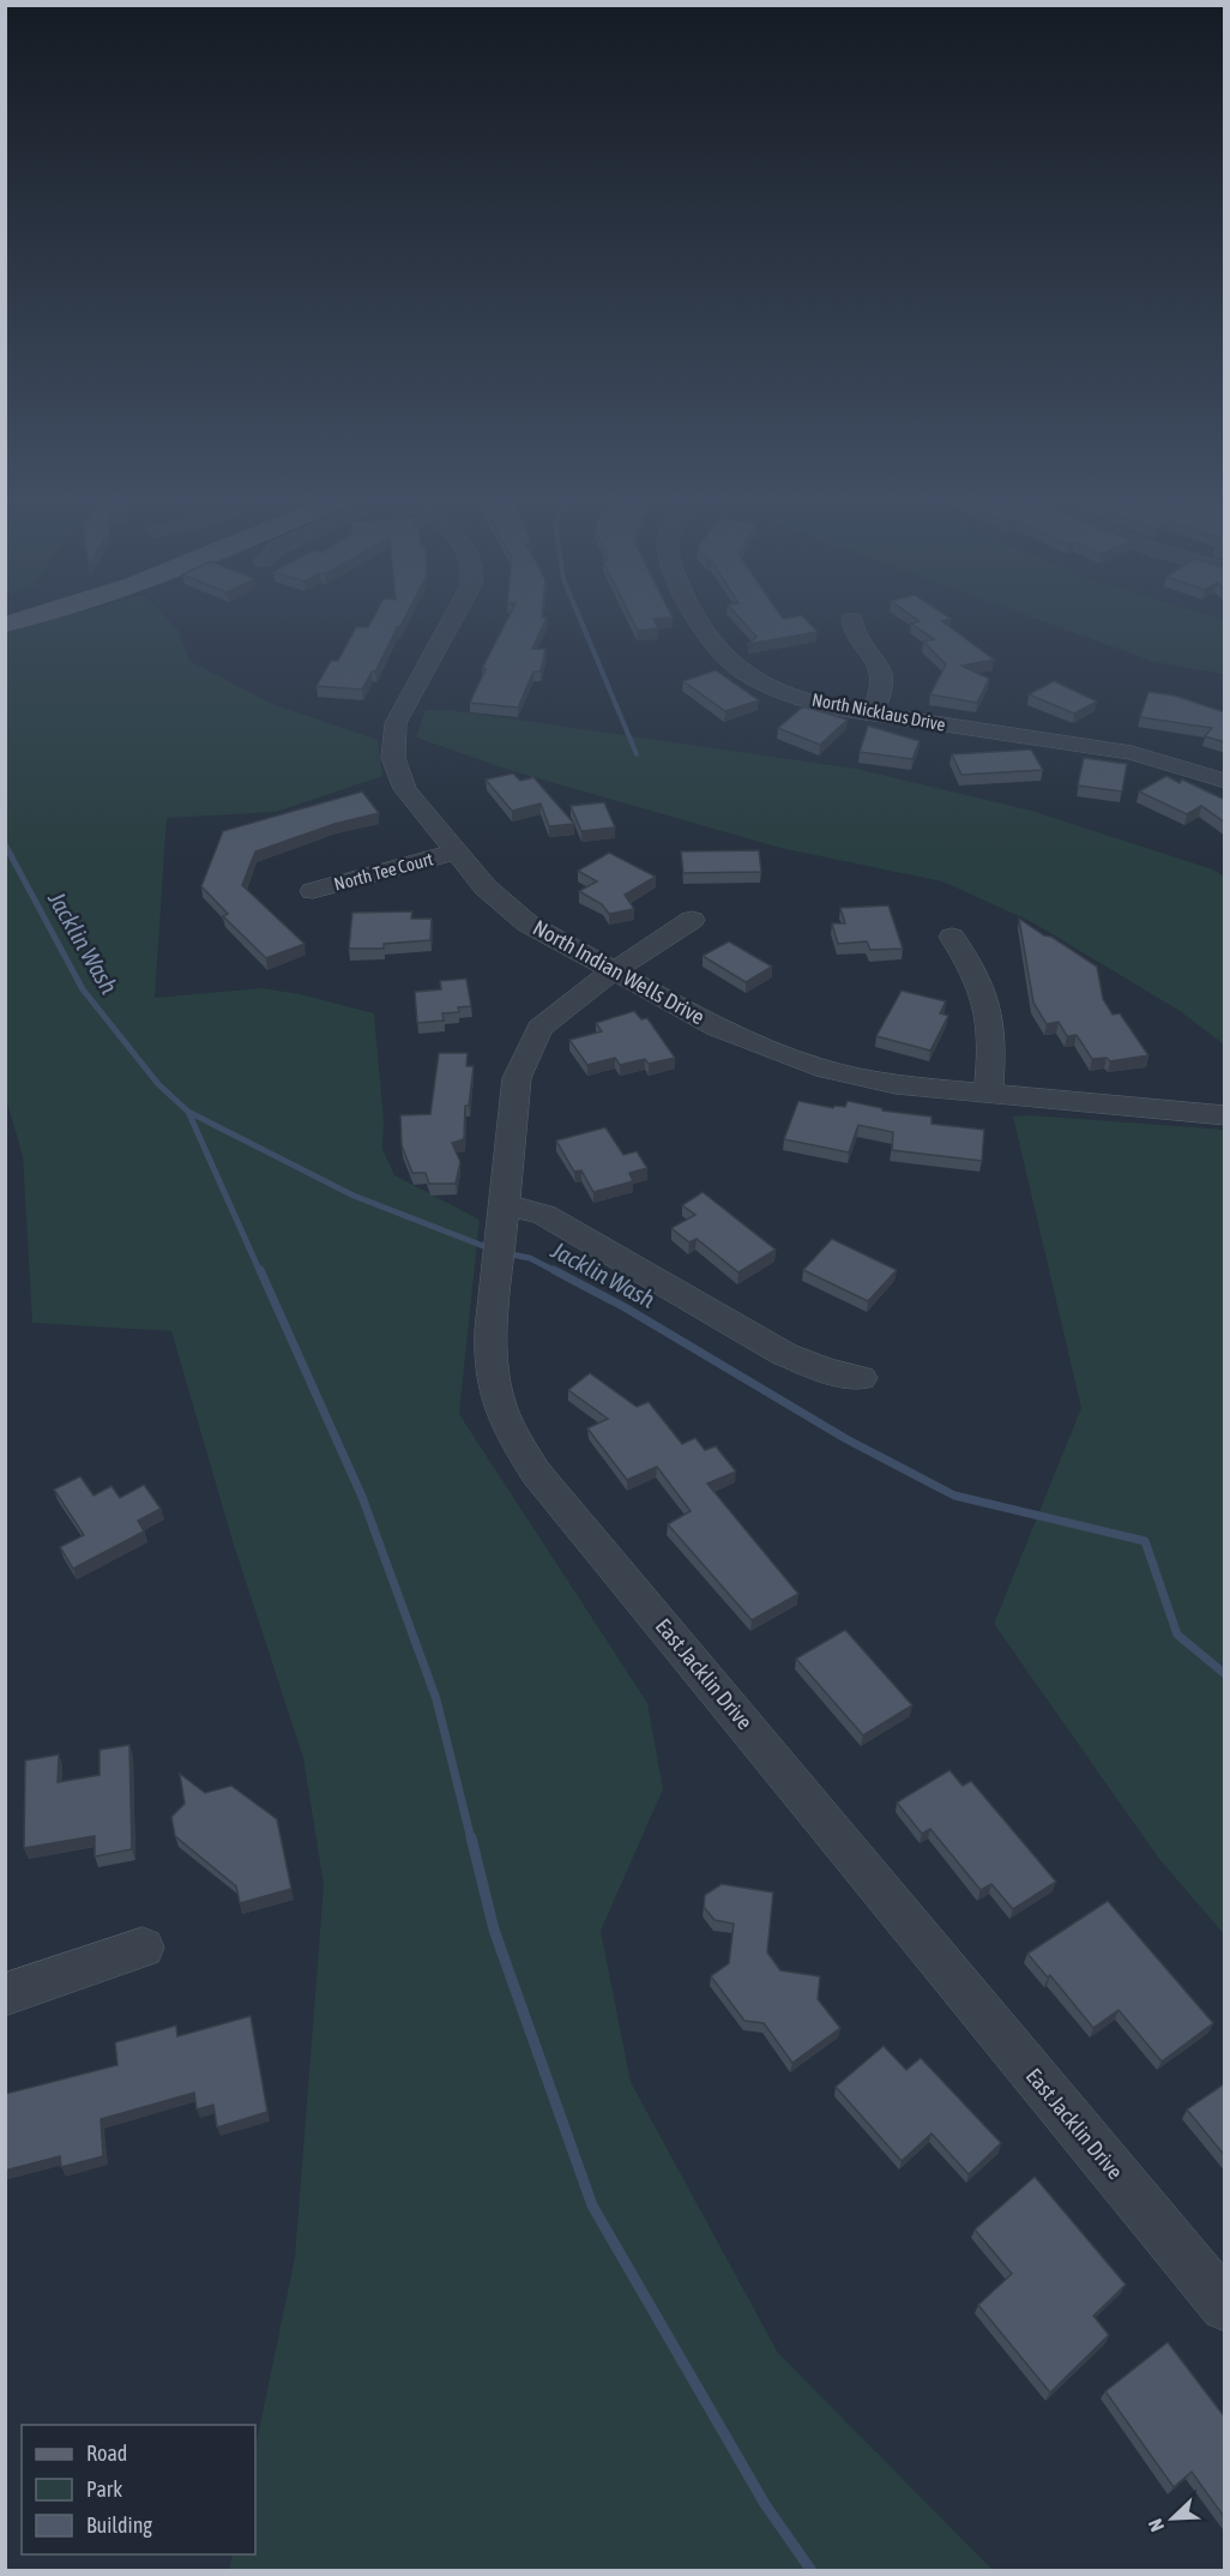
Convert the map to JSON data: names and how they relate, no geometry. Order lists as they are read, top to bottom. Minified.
{"streets":{"street":["North Nicklaus Drive","North Tee Court","North Indian Wells Drive","East Jacklin Drive"]},"crossings":[["North Tee Court","North Indian Wells Drive"],["North Indian Wells Drive","East Jacklin Drive"]],"water":["Jacklin Wash"],"legend":["Road","Park","Building"],"north":"bottom left"}
